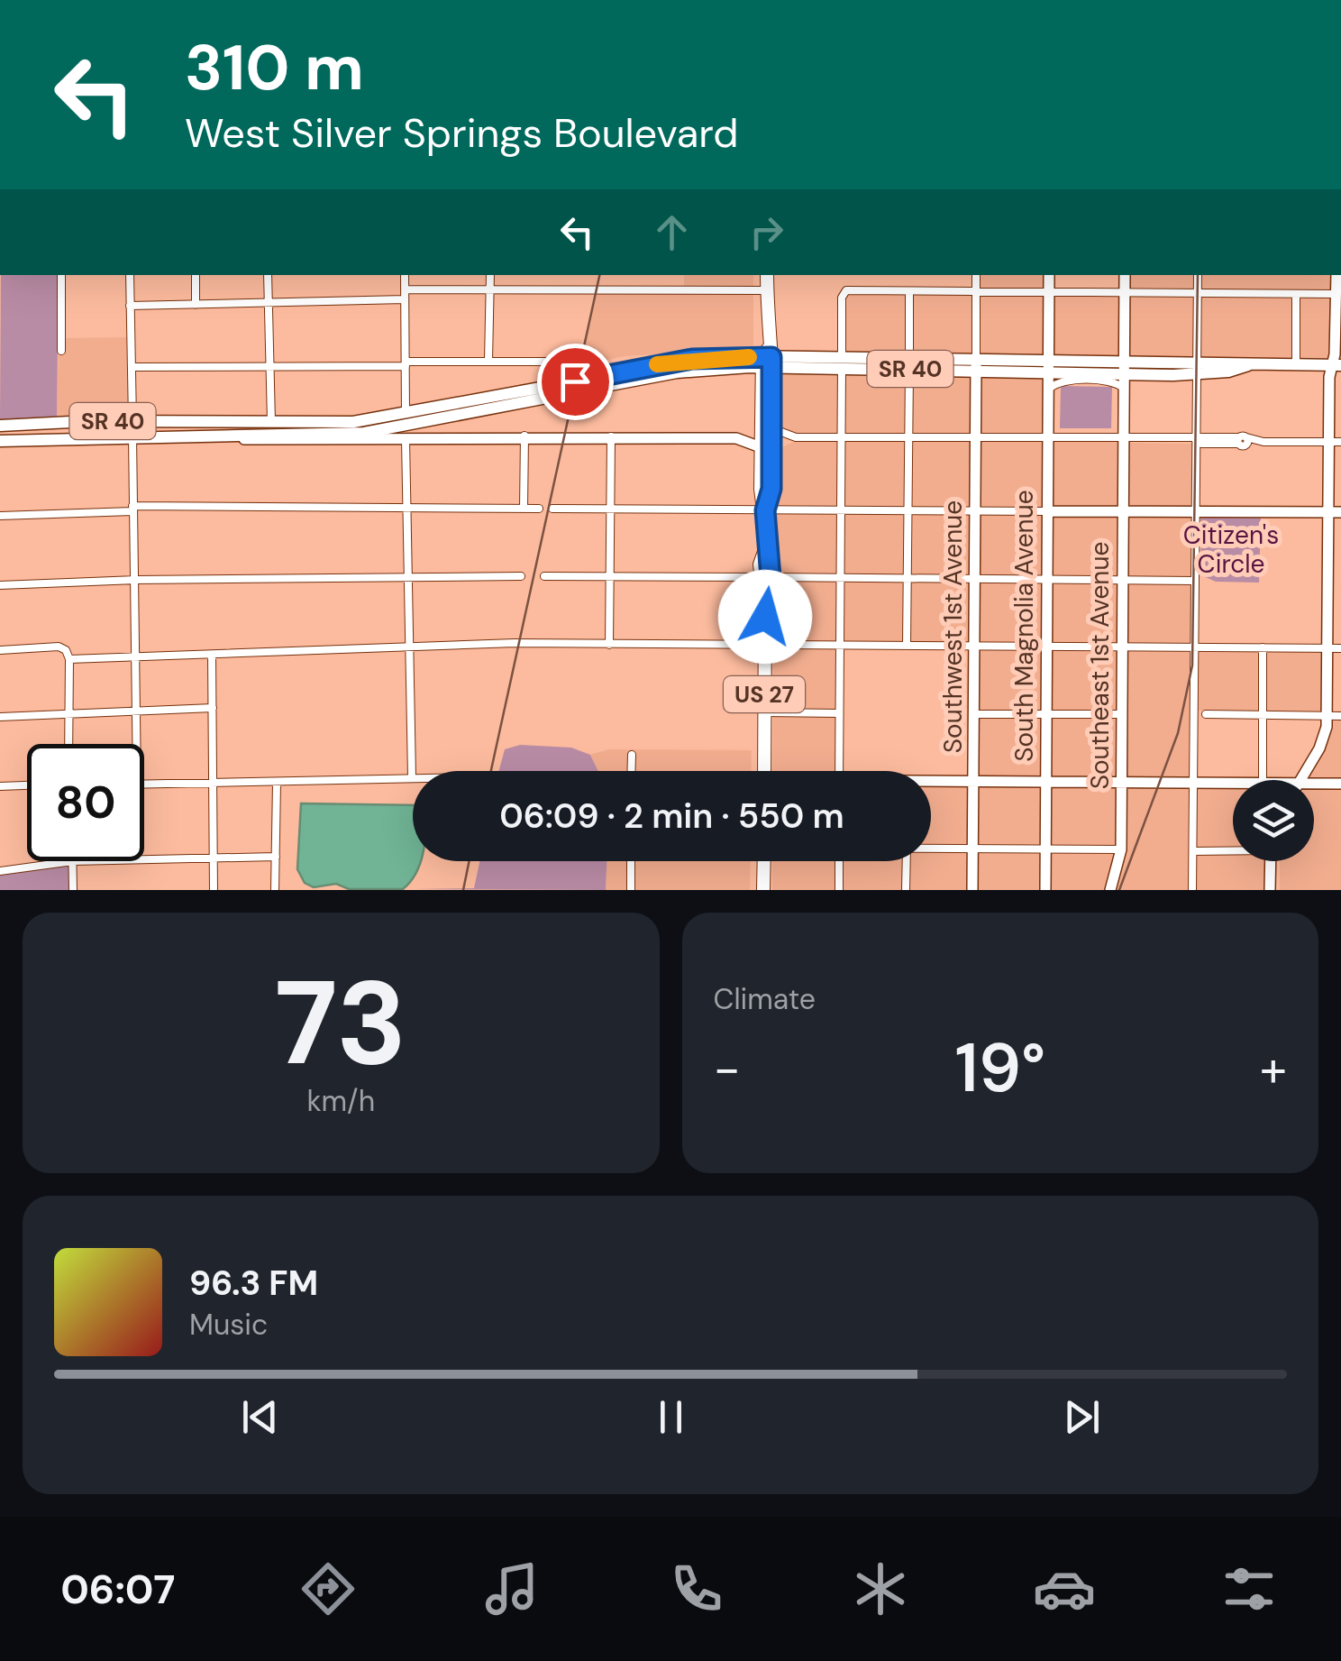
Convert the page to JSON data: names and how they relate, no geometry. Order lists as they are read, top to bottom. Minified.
{"streets":{"highway":["US 27"],"main road":["SR 40"],"street":["South Magnolia Avenue","Southwest 1st Avenue","Southeast 1st Avenue"]},"crossings":[["SR 40","South Magnolia Avenue"],["SR 40","Southwest 1st Avenue"],["SR 40","Southeast 1st Avenue"],["SR 40","US 27"]],"parks":["Citizen's Circle"],"page":{"turn":["310 m","West Silver Springs Boulevard"],"limit":"80","trip":"06:09 · 2 min · 550 m","tile":[["73","km/h"],"Climate"],"heat":["−","19°","+"],"song":["96.3 FM","Music"],"tabs":"06:07"}}
